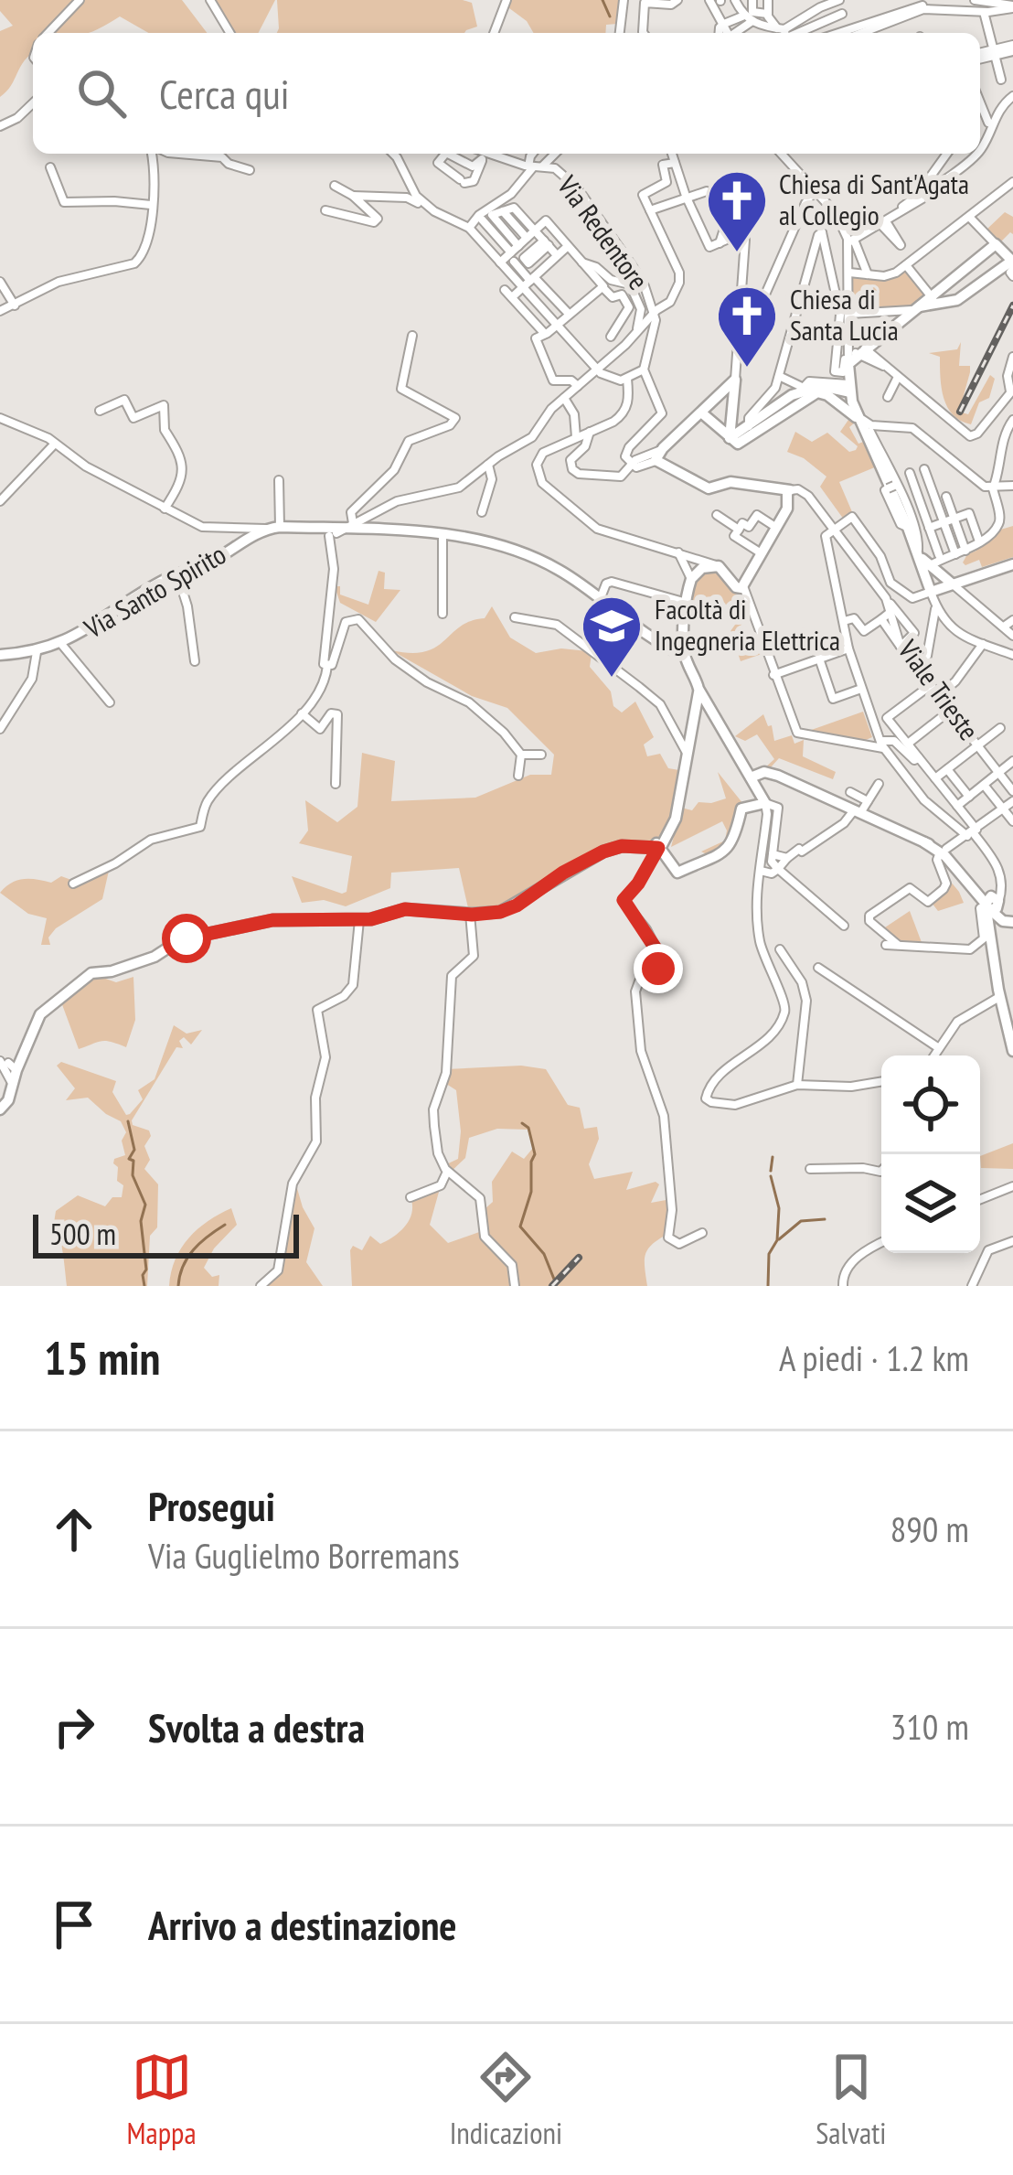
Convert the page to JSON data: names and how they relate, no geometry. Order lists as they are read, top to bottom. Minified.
{"streets":{"main road":["Via Santo Spirito"],"street":["Via Redentore","Viale Trieste"]},"places":{"church":["Chiesa di Sant'Agata al Collegio","Chiesa di Santa Lucia"],"school or university":["Facoltà di Ingegneria Elettrica"]},"scale_bar":"500 m","page":{"search":"Cerca qui","scale":"500 m","heading":["15 min","A piedi · 1.2 km"],"list":[["Prosegui","Via Guglielmo Borremans","890 m"],["Svolta a destra","310 m"],"Arrivo a destinazione"],"nav":["Mappa","Indicazioni","Salvati"]}}
